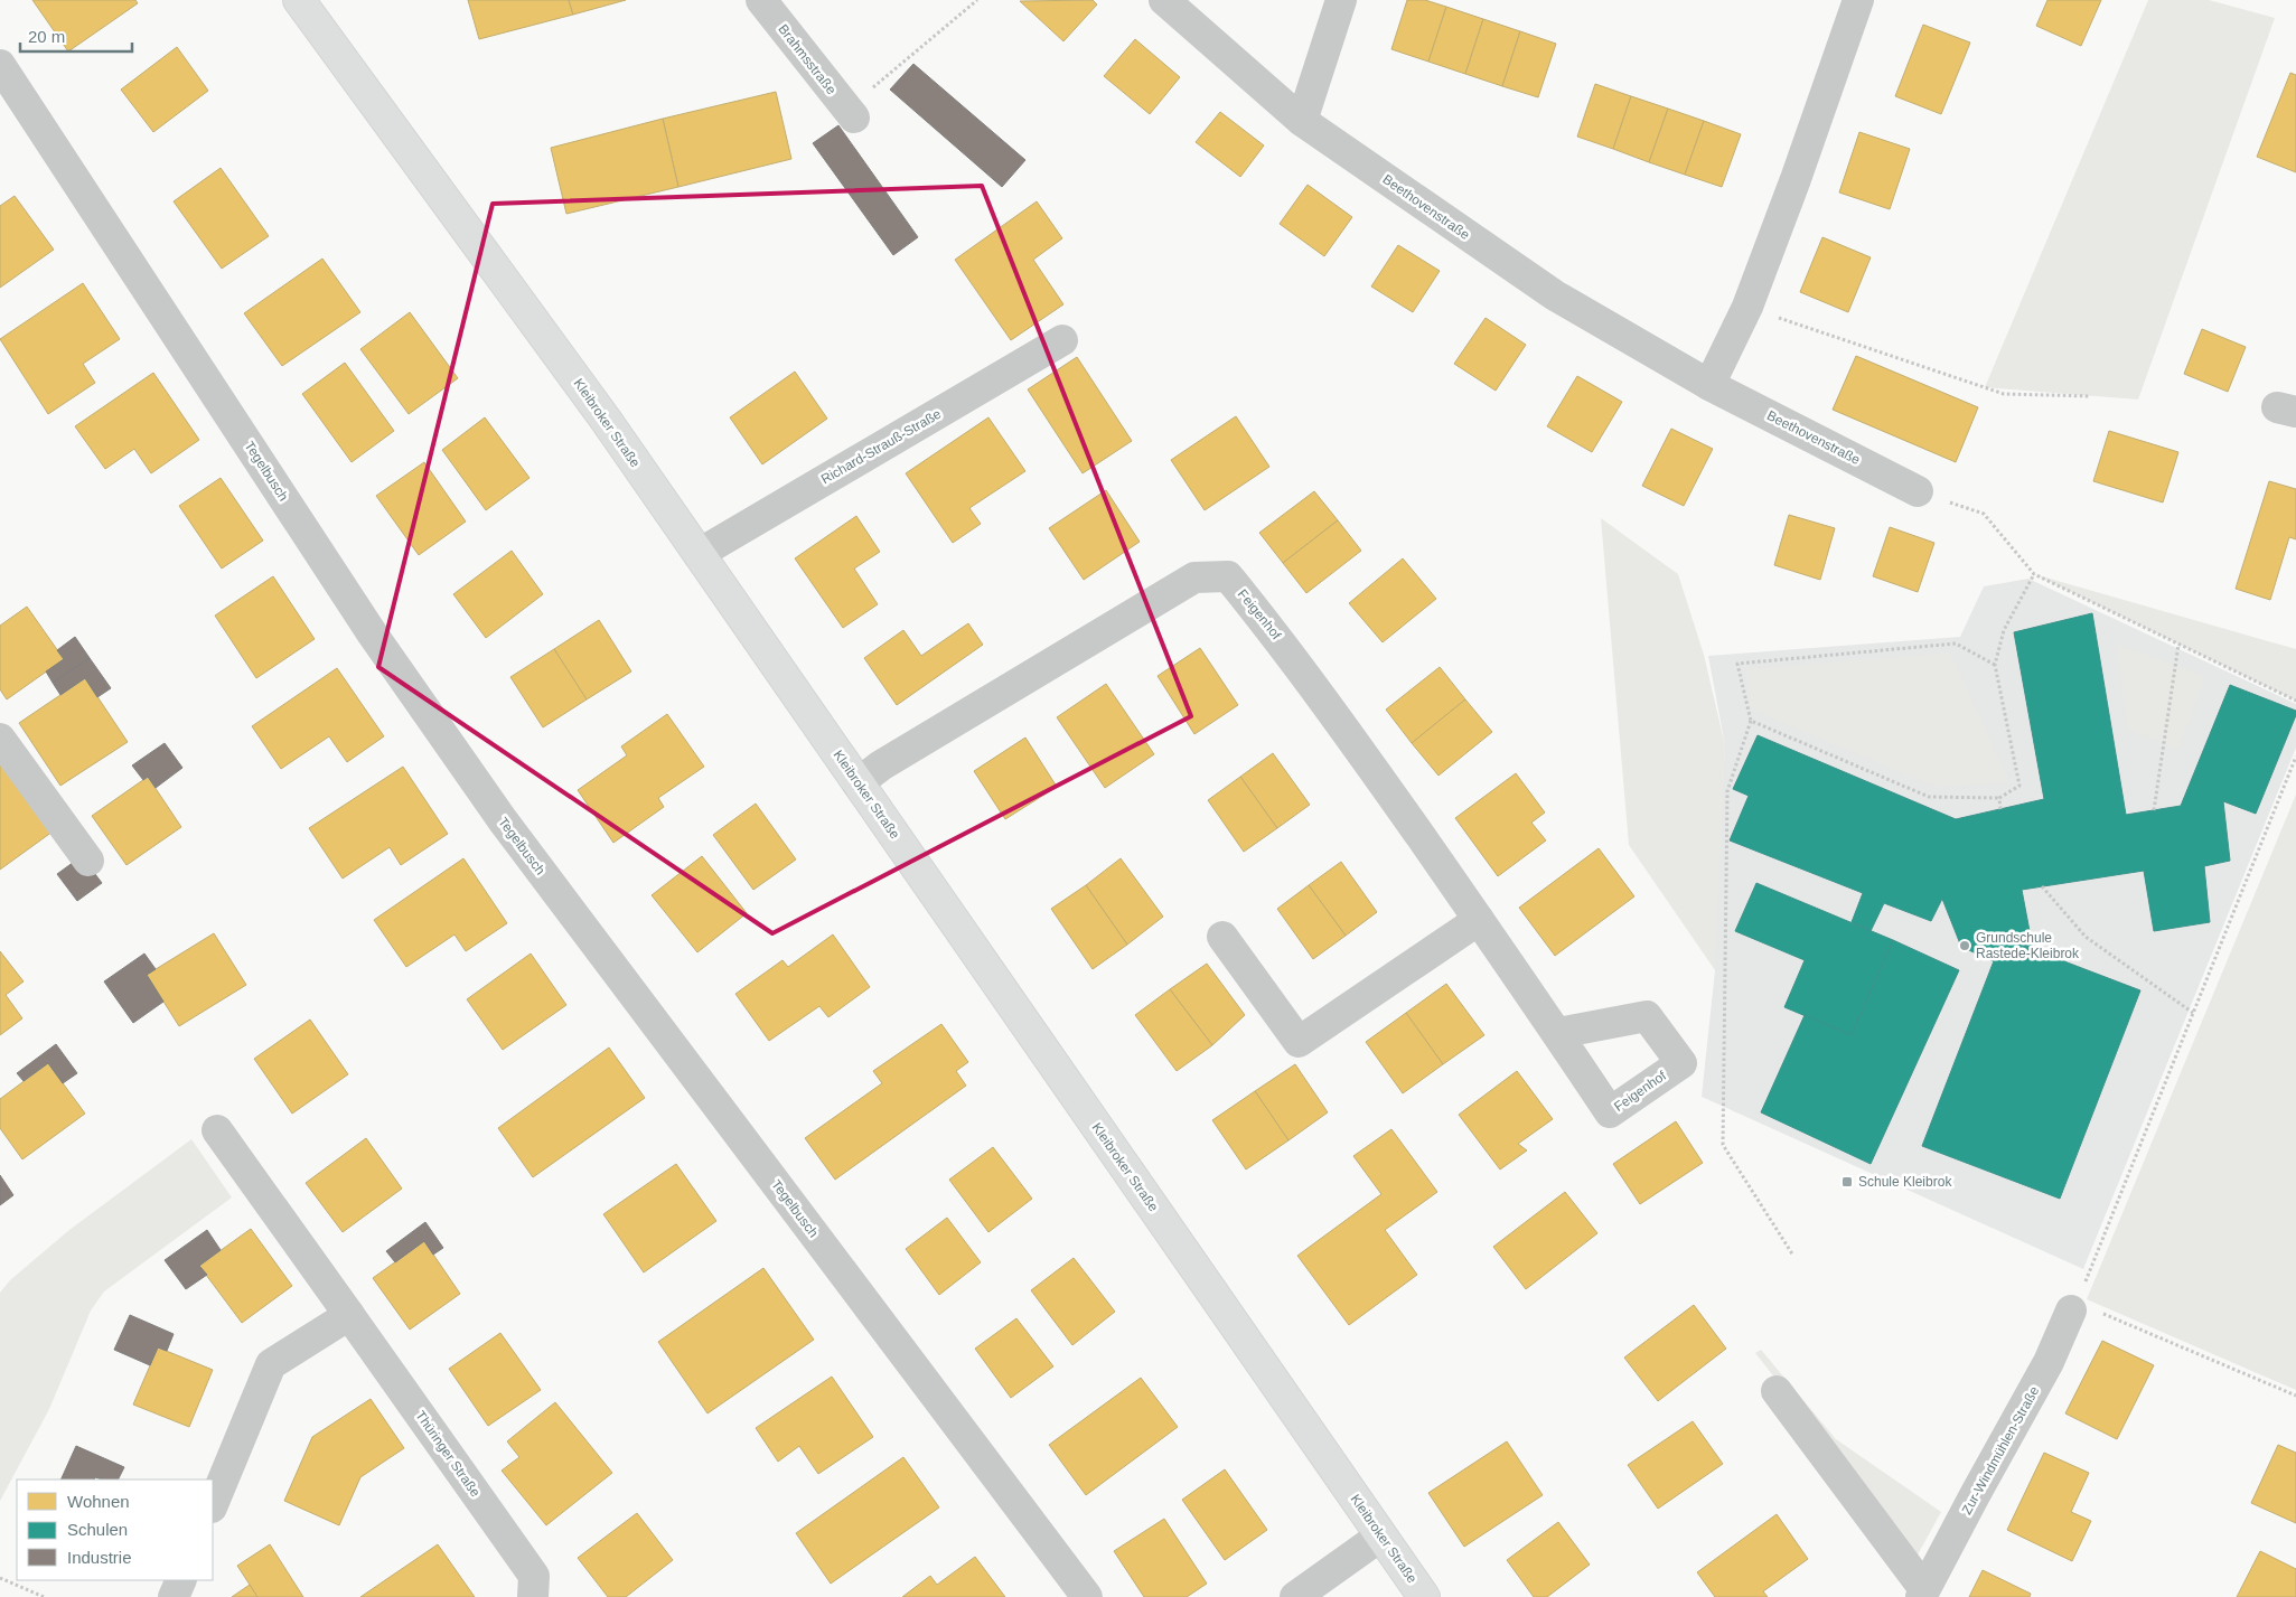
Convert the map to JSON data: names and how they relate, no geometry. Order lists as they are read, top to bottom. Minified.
{"streets":{"street":["Brahmsstraße","Beethovenstraße","Kleibroker Straße","Richard-Strauß-Straße","Tegelbusch","Feigenhof","Zur-Windmühlen-Straße","Thüringer Straße"]},"crossings":[["Kleibroker Straße","Richard-Strauß-Straße"],["Kleibroker Straße","Feigenhof"]],"places":{"other":["Grundschule Rastede-Kleibrok"],"transit":["Schule Kleibrok"]},"legend":["Wohnen","Schulen","Industrie"],"scale_bar":"20 m"}
